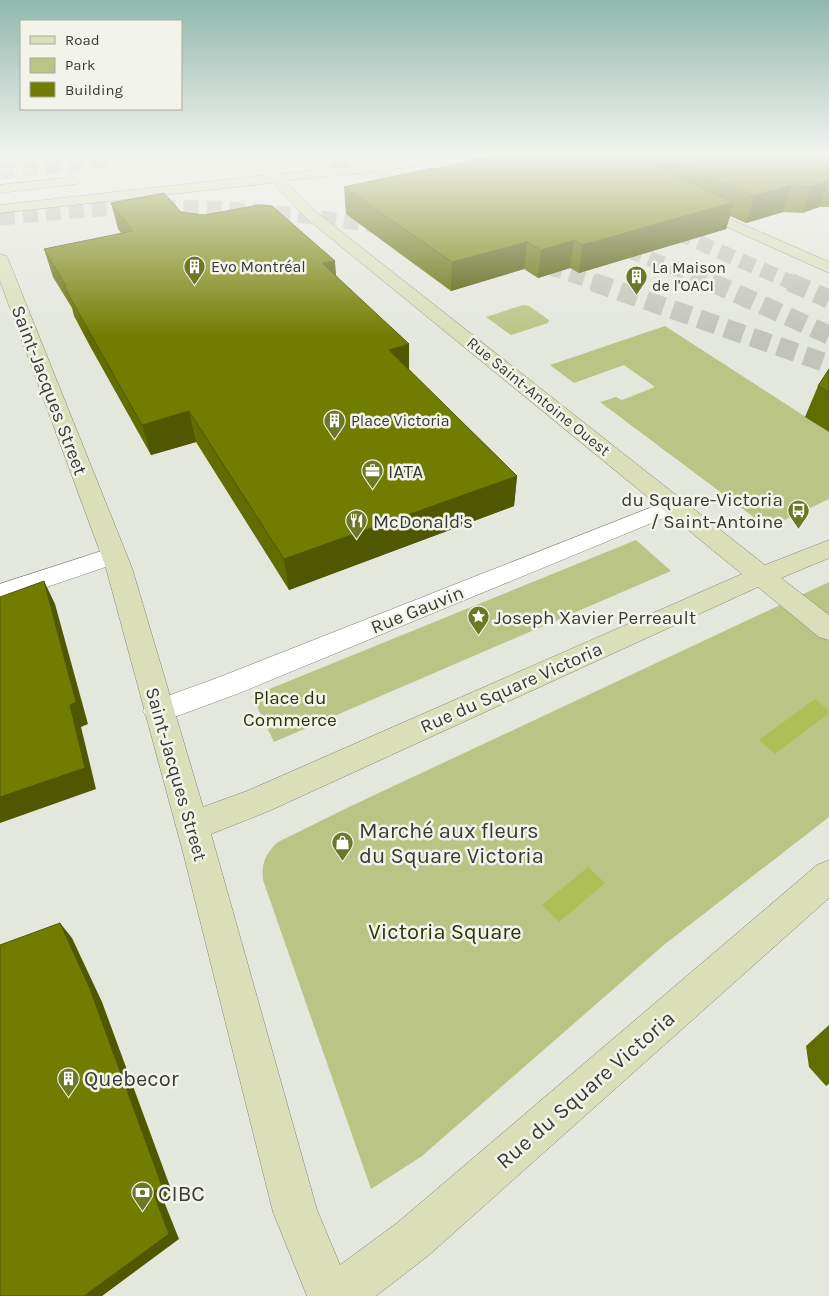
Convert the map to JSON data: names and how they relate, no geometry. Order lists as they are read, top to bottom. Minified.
{"streets":{"main road":["Saint-Jacques Street","Rue Saint-Antoine Ouest","Rue du Square Victoria"],"street":["Rue Gauvin"]},"crossings":[["Saint-Jacques Street","Rue Gauvin"],["Saint-Jacques Street","Rue du Square Victoria"],["Rue Saint-Antoine Ouest","Rue Gauvin"],["Rue Saint-Antoine Ouest","Rue du Square Victoria"]],"parks":["Place du Commerce","Victoria Square"],"places":{"building":["Evo Montréal","La Maison de l'OACI","Place Victoria","Quebecor"],"office":["IATA"],"bus stop":["du Square-Victoria / Saint-Antoine"],"restaurant":["McDonald's"],"place":["Joseph Xavier Perreault"],"shop":["Marché aux fleurs du Square Victoria"],"bank":["CIBC"]},"legend":["Road","Park","Building"]}
